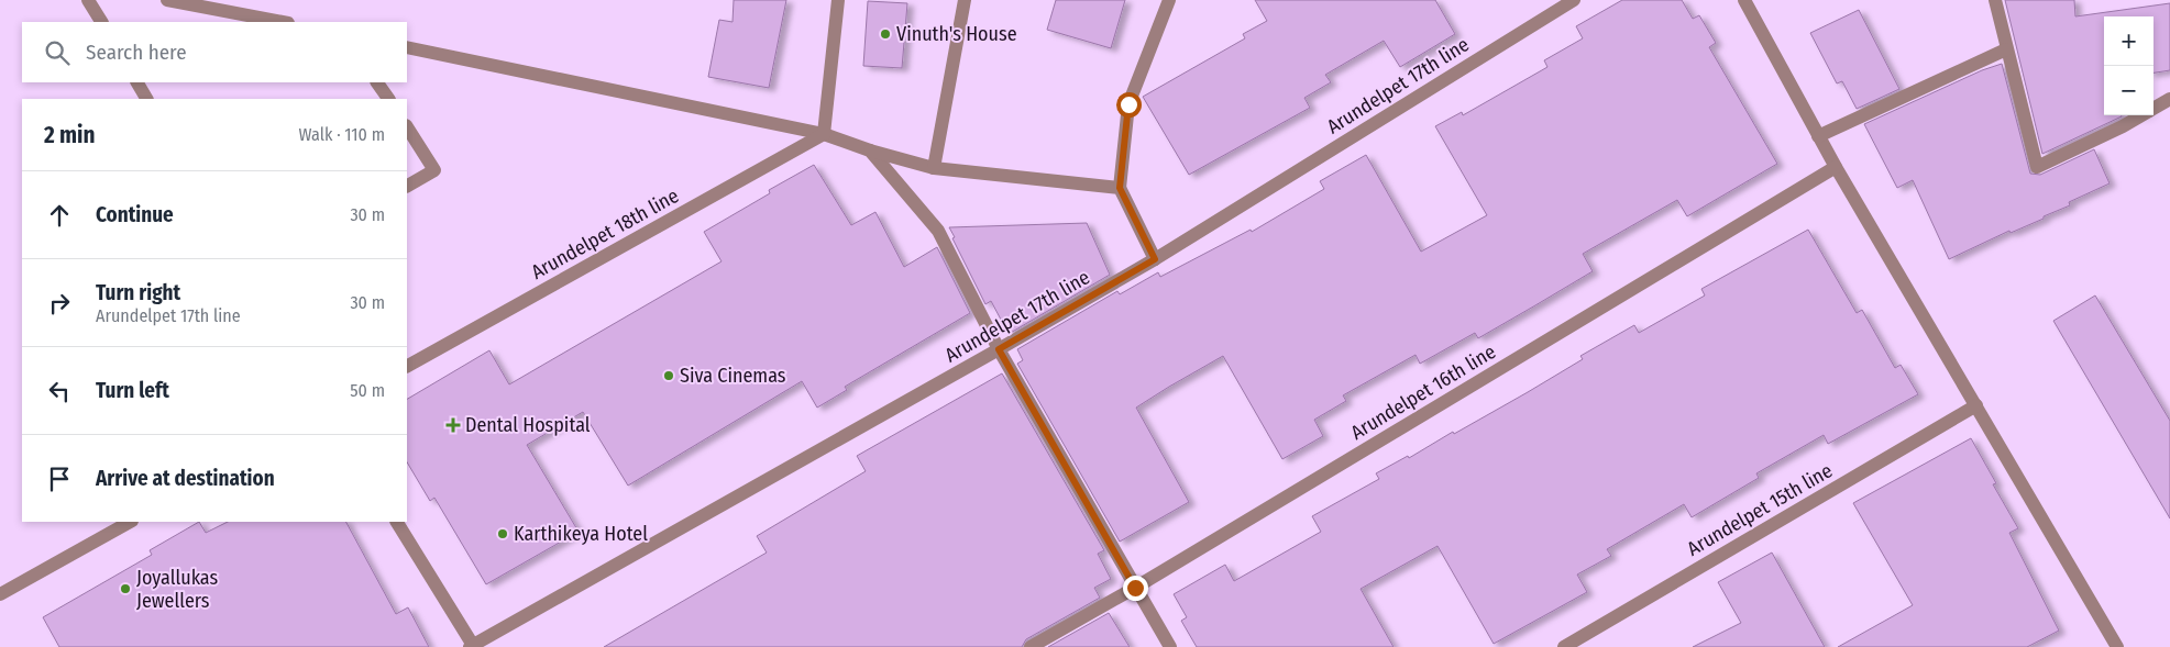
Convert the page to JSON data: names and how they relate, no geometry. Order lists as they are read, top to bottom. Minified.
{"streets":{"street":["Arundelpet 17th line","Arundelpet 18th line","Arundelpet 16th line","Arundelpet 15th line"]},"places":{"other":["Vinuth's House","Siva Cinemas","Karthikeya Hotel","Joyallukas Jewellers"],"health":["Dental Hospital"]},"page":{"map_buttons":["+","−"],"search":"Search here","heading":["2 min","Walk · 110 m"],"list":[["Continue","30 m"],["Turn right","Arundelpet 17th line","30 m"],["Turn left","50 m"],"Arrive at destination"]}}
